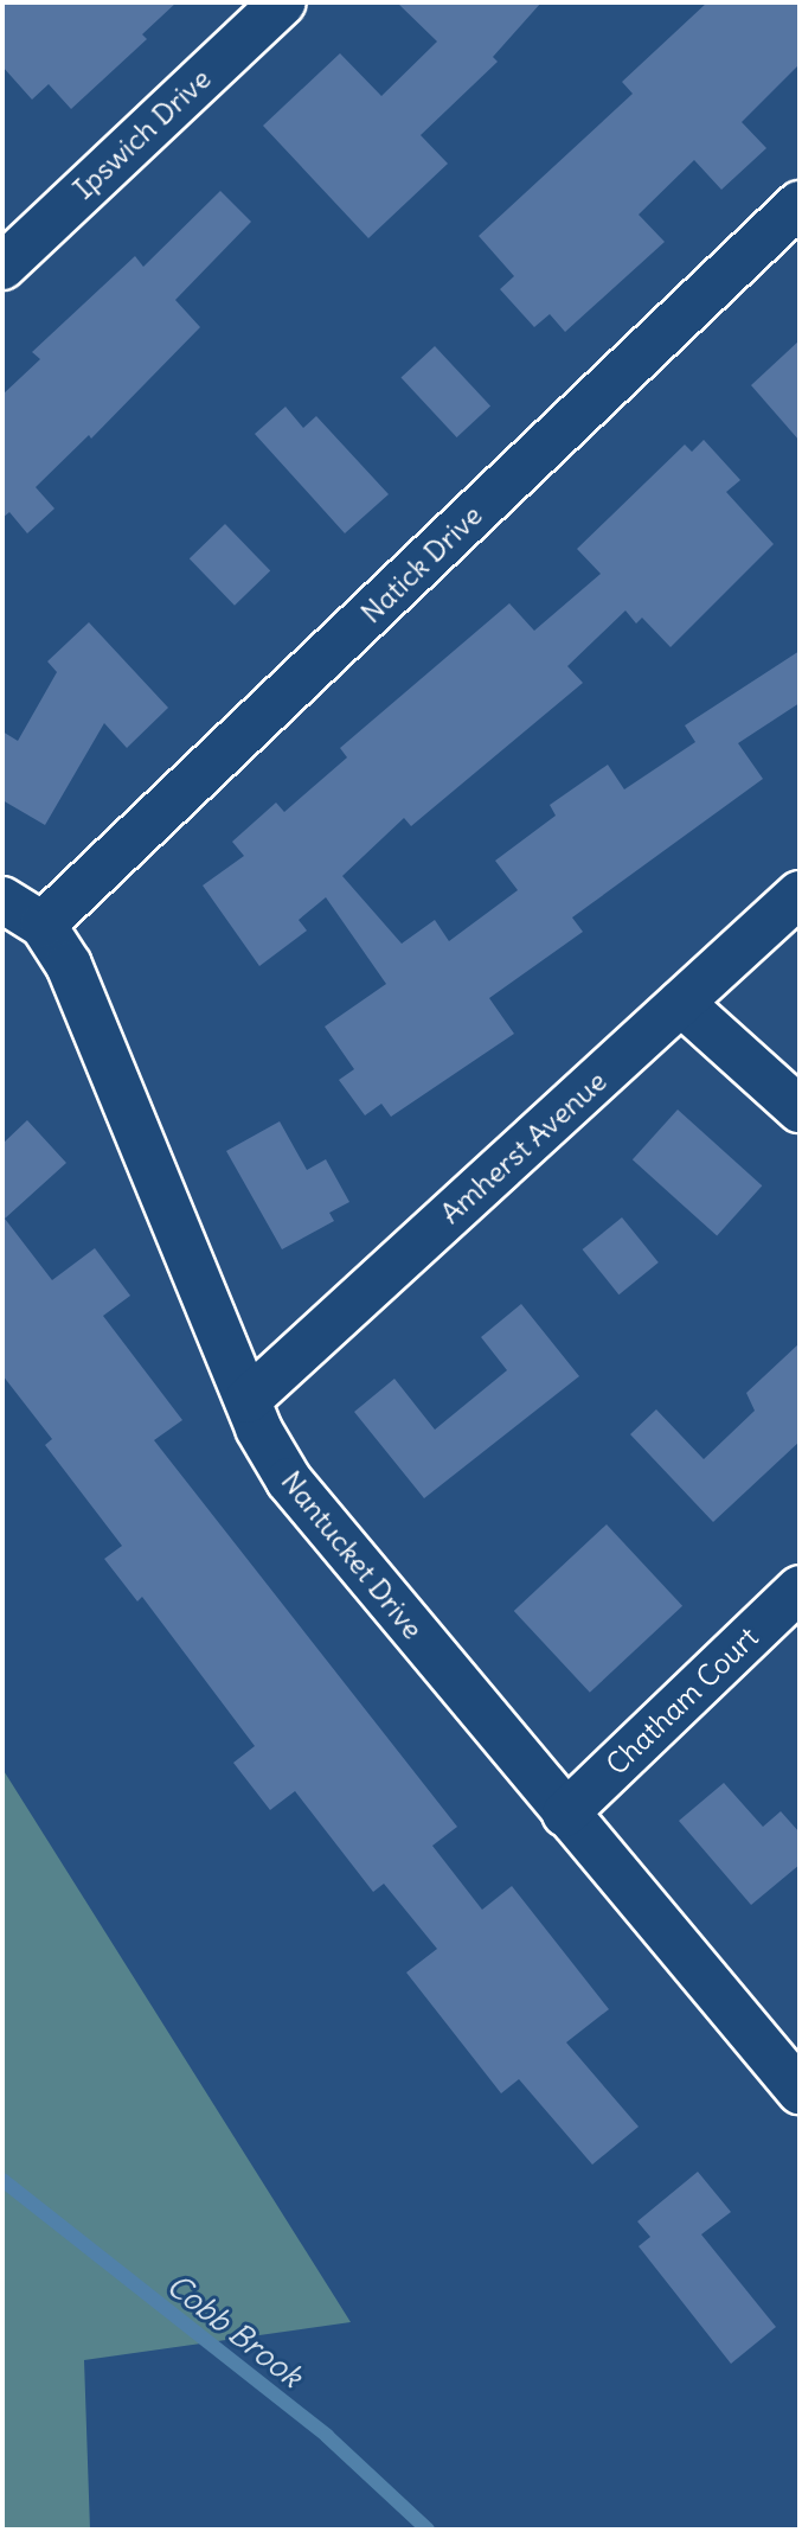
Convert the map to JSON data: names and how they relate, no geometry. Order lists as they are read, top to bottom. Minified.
{"streets":{"street":["Ipswich Drive","Natick Drive","Amherst Avenue","Nantucket Drive","Chatham Court"]},"crossings":[["Natick Drive","Nantucket Drive"],["Amherst Avenue","Nantucket Drive"],["Nantucket Drive","Chatham Court"]],"water":["Cobb Brook"]}
